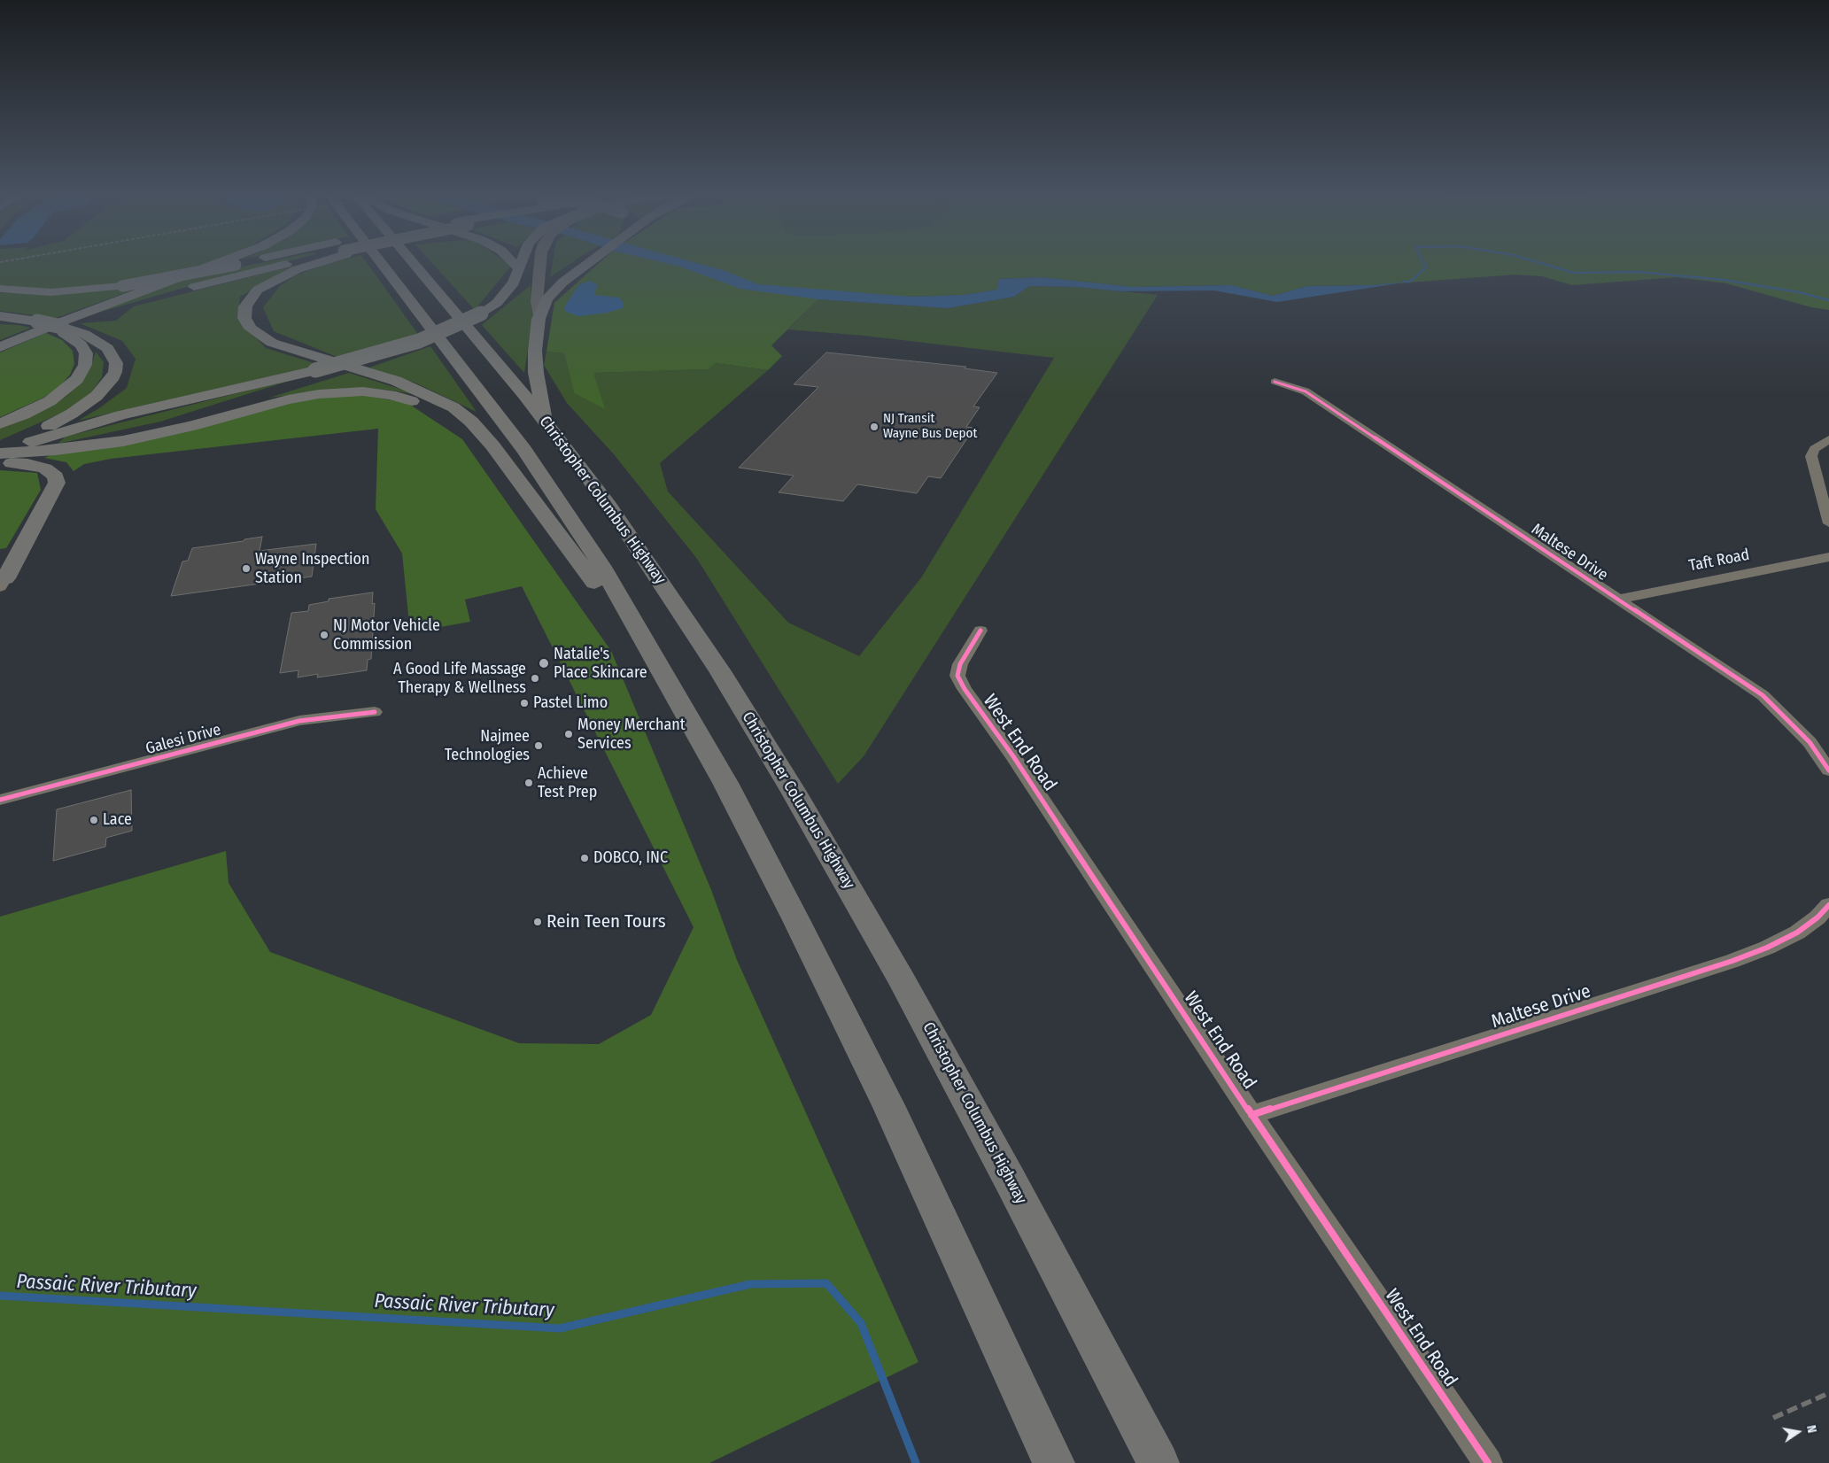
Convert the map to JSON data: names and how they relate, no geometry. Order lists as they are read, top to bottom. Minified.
{"streets":{"highway":["Christopher Columbus Highway"],"street":["Maltese Drive","Taft Road","Galesi Drive","West End Road"]},"crossings":[["Maltese Drive","Taft Road"],["Maltese Drive","West End Road"]],"water":["Passaic River Tributary"],"places":["NJ Transit Wayne Bus Depot","Wayne Inspection Station","NJ Motor Vehicle Commission","Natalie's Place Skincare","A Good Life Massage Therapy & Wellness","Pastel Limo","Money Merchant Services","Najmee Technologies","Achieve Test Prep","Lace","DOBCO, INC","Rein Teen Tours"],"north":"right"}
